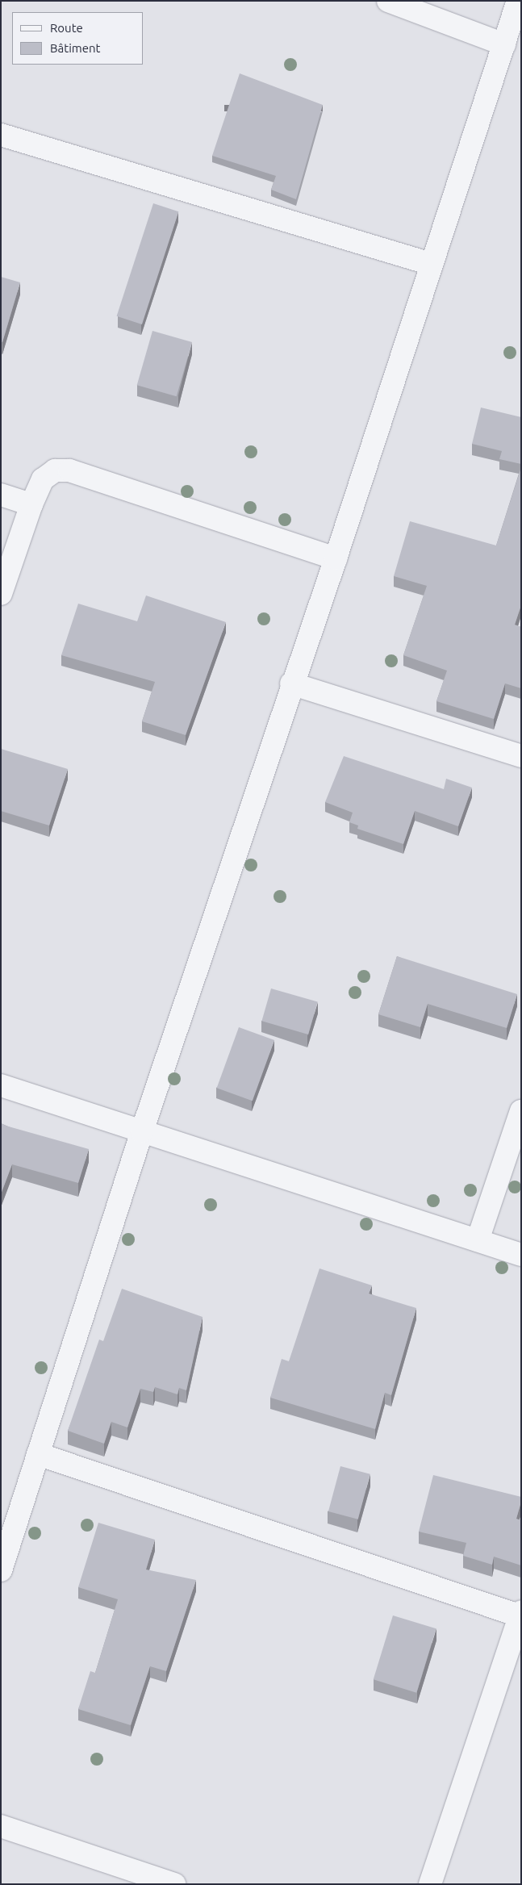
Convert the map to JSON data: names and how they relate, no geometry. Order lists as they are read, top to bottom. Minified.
{"legend":["Route","Bâtiment"]}
